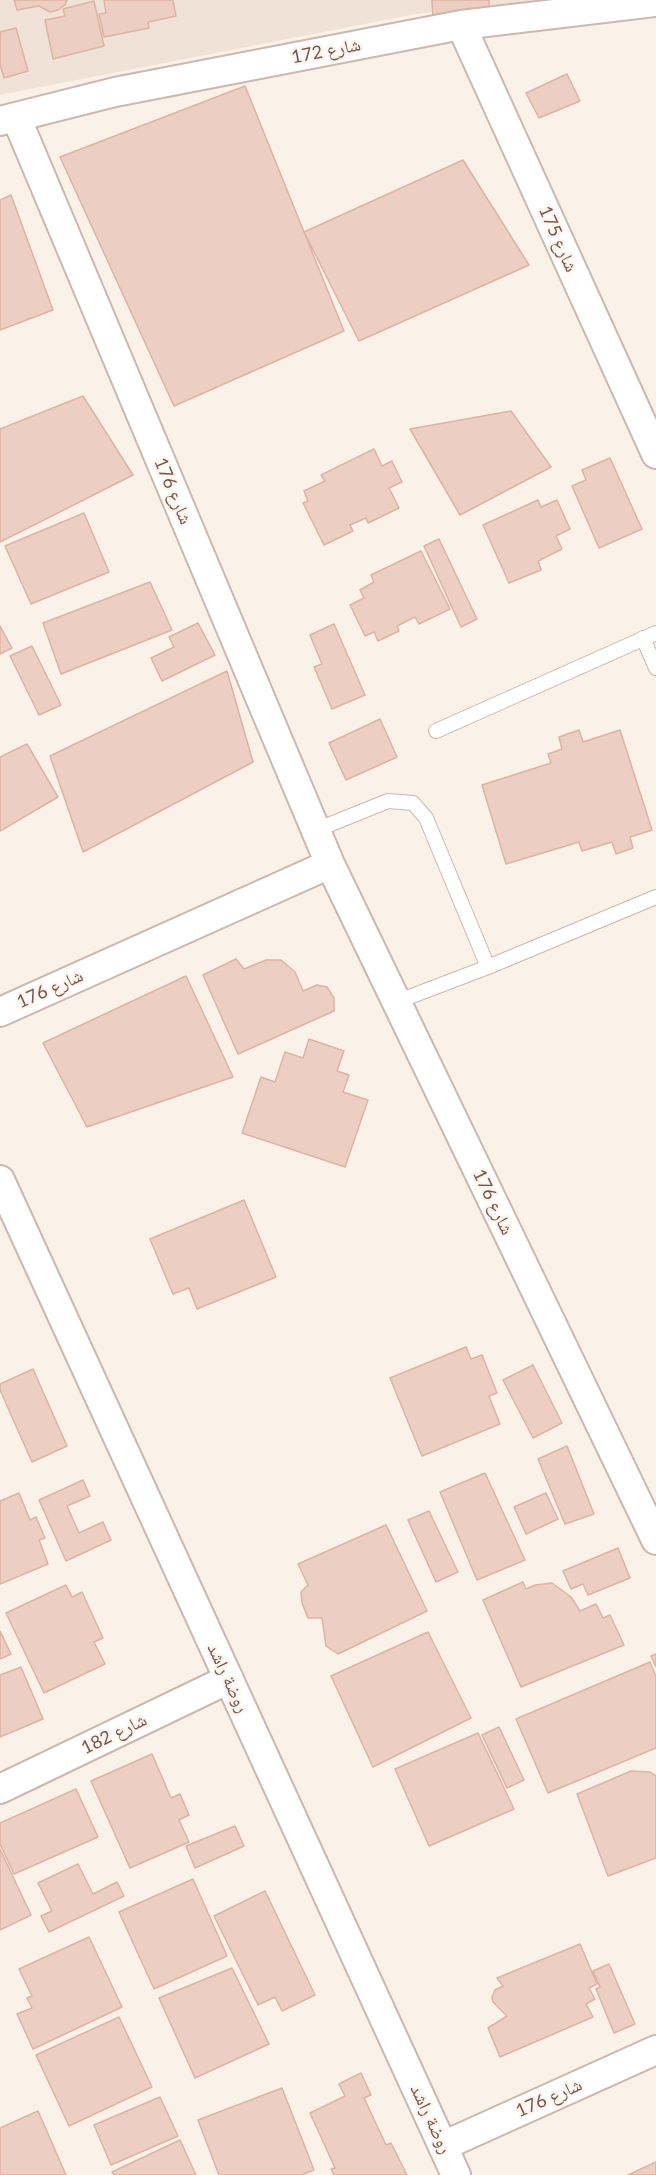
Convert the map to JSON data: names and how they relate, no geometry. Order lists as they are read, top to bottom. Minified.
{"streets":{"street":["شارع 172","شارع 175","شارع 176","روضة راشد","شارع 182"]},"crossings":[["شارع 172","شارع 175"],["شارع 172","شارع 176"],["شارع 176","روضة راشد"],["روضة راشد","شارع 182"]]}
